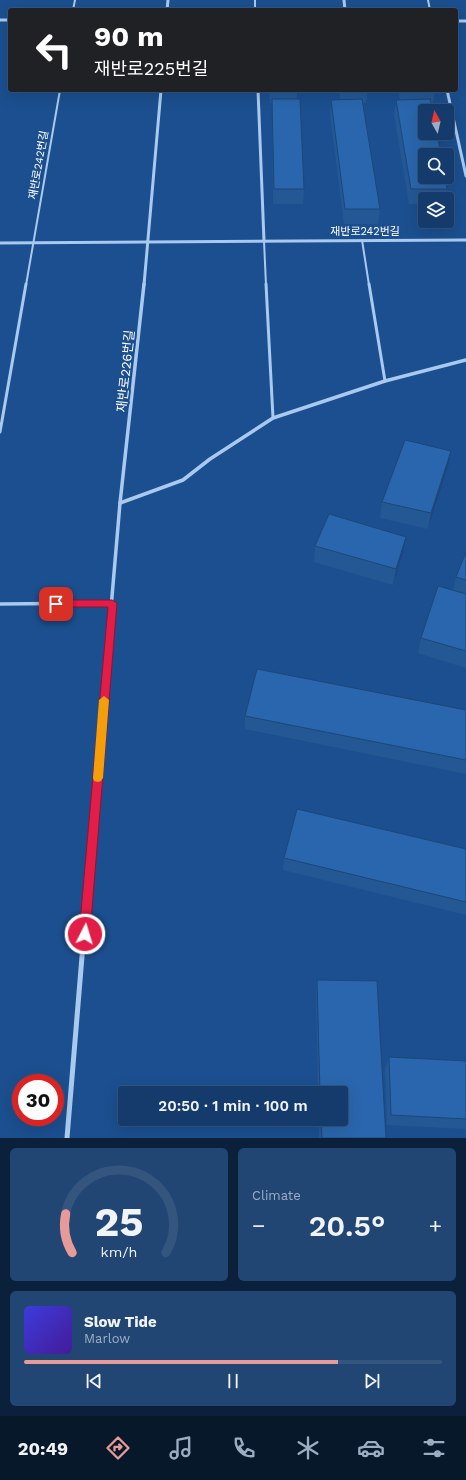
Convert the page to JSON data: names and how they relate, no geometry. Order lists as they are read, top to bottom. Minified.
{"streets":{"street":["재반로242번길","재반로226번길"]},"crossings":[["재반로242번길","재반로226번길"]],"north":"top","page":{"turn":["90 m","재반로225번길"],"limit":"30","trip":"20:50 · 1 min · 100 m","tile":"Climate","heat":["−","20.5°","+"],"song":["Slow Tide","Marlow"],"tabs":"20:49","gauge":["25","km/h"]}}
